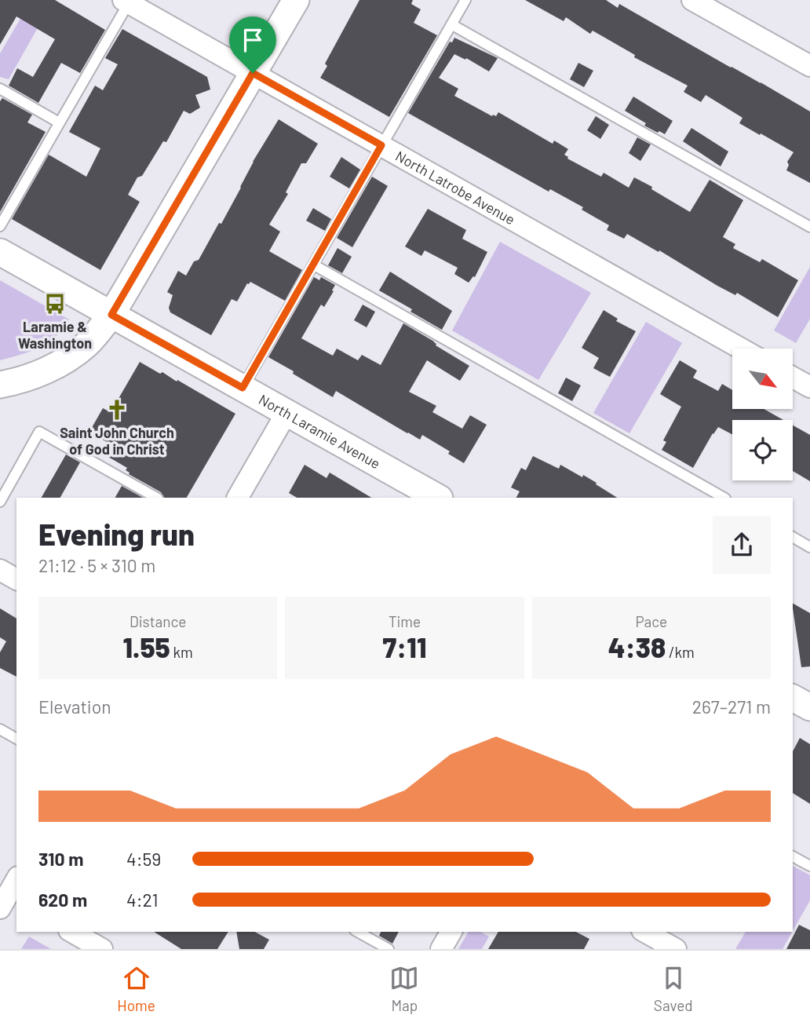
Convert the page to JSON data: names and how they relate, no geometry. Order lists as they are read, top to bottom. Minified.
{"streets":{"street":["North Latrobe Avenue","North Laramie Avenue"]},"places":{"bus stop":["Laramie & Washington"],"church":["Saint John Church of God in Christ"]},"north":"bottom right","page":{"heading":["Evening run","21:12 · 5 × 310 m"],"stats":[["Distance","1.55 km"],["Time","7:11"],["Pace","4:38 /km"]],"chart":["Elevation","267–271 m"],"list":[{"name":"310 m","note":"4:59"},{"name":"620 m","note":"4:21"}],"tabs":["Home","Map","Saved"]}}
